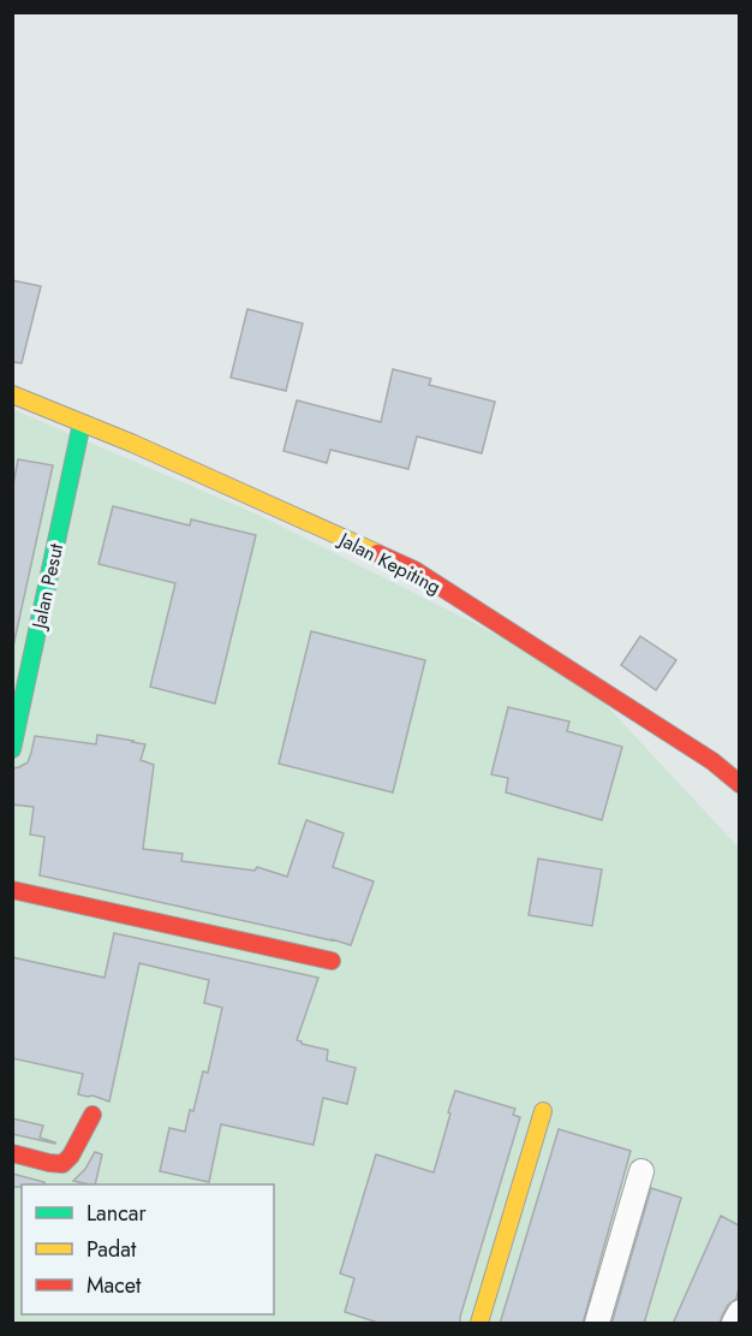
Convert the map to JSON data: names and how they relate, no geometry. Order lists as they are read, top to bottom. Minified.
{"streets":{"street":["Jalan Kepiting","Jalan Pesut"]},"crossings":[["Jalan Kepiting","Jalan Pesut"]],"legend":["Lancar","Padat","Macet"]}
